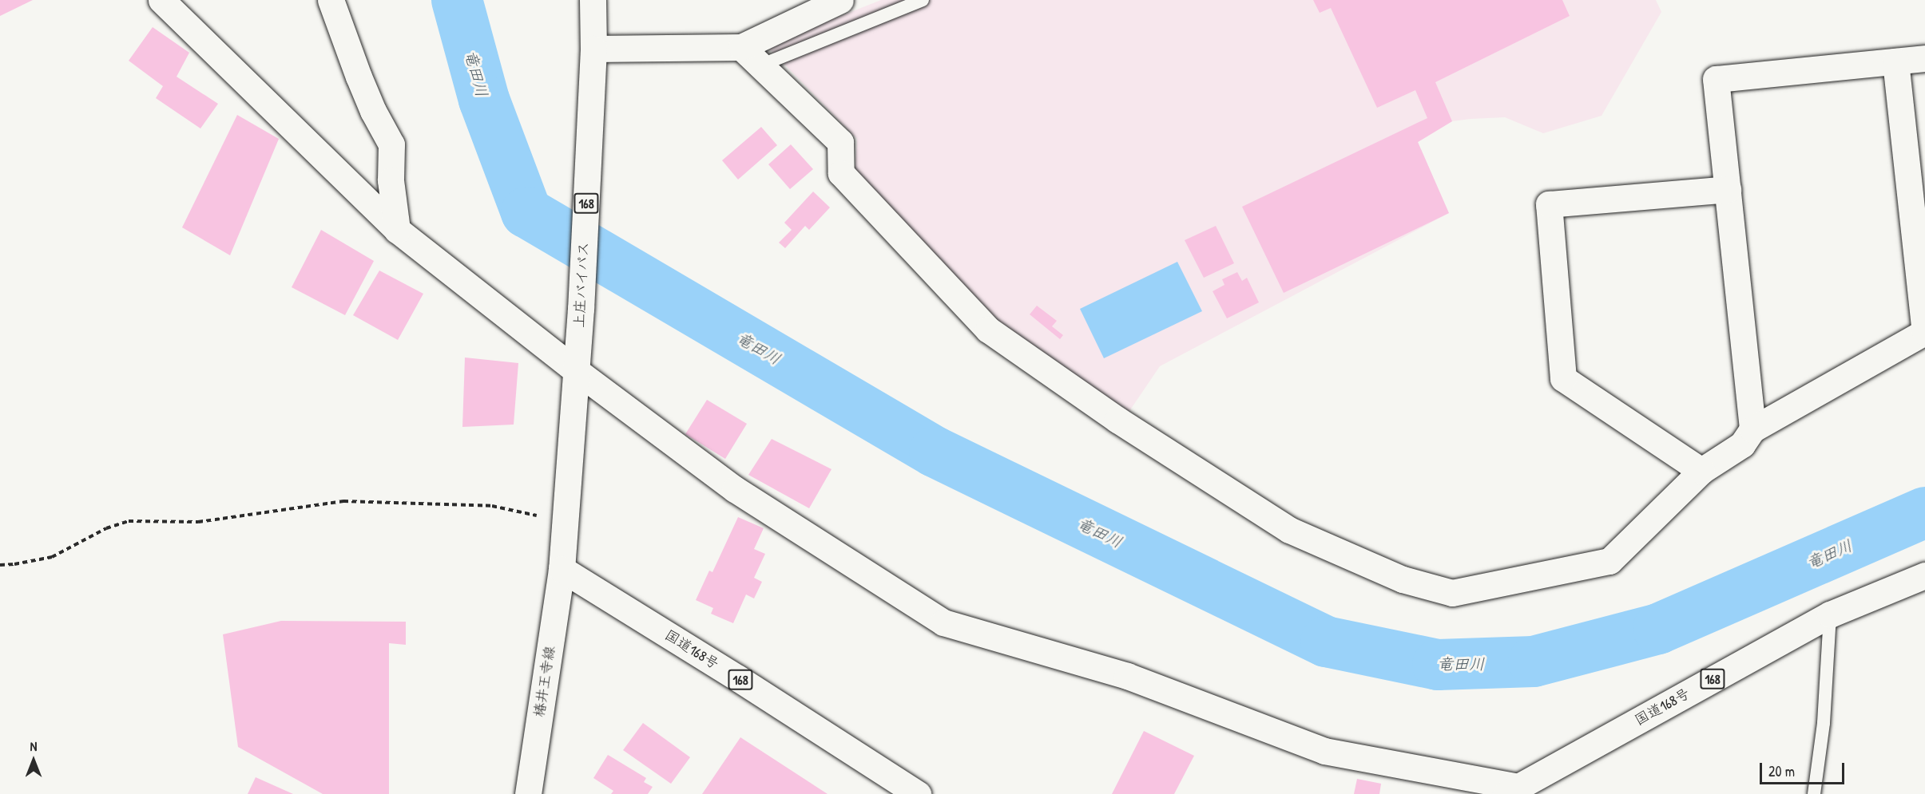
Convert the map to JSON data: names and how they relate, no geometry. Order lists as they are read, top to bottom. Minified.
{"streets":{"main road":["168","上庄バイパス","国道168号","椿井王寺線"]},"crossings":[["上庄バイパス","国道168号"],["上庄バイパス","椿井王寺線"],["国道168号","椿井王寺線"]],"water":["竜田川"],"scale_bar":"20 m","north":"top"}
